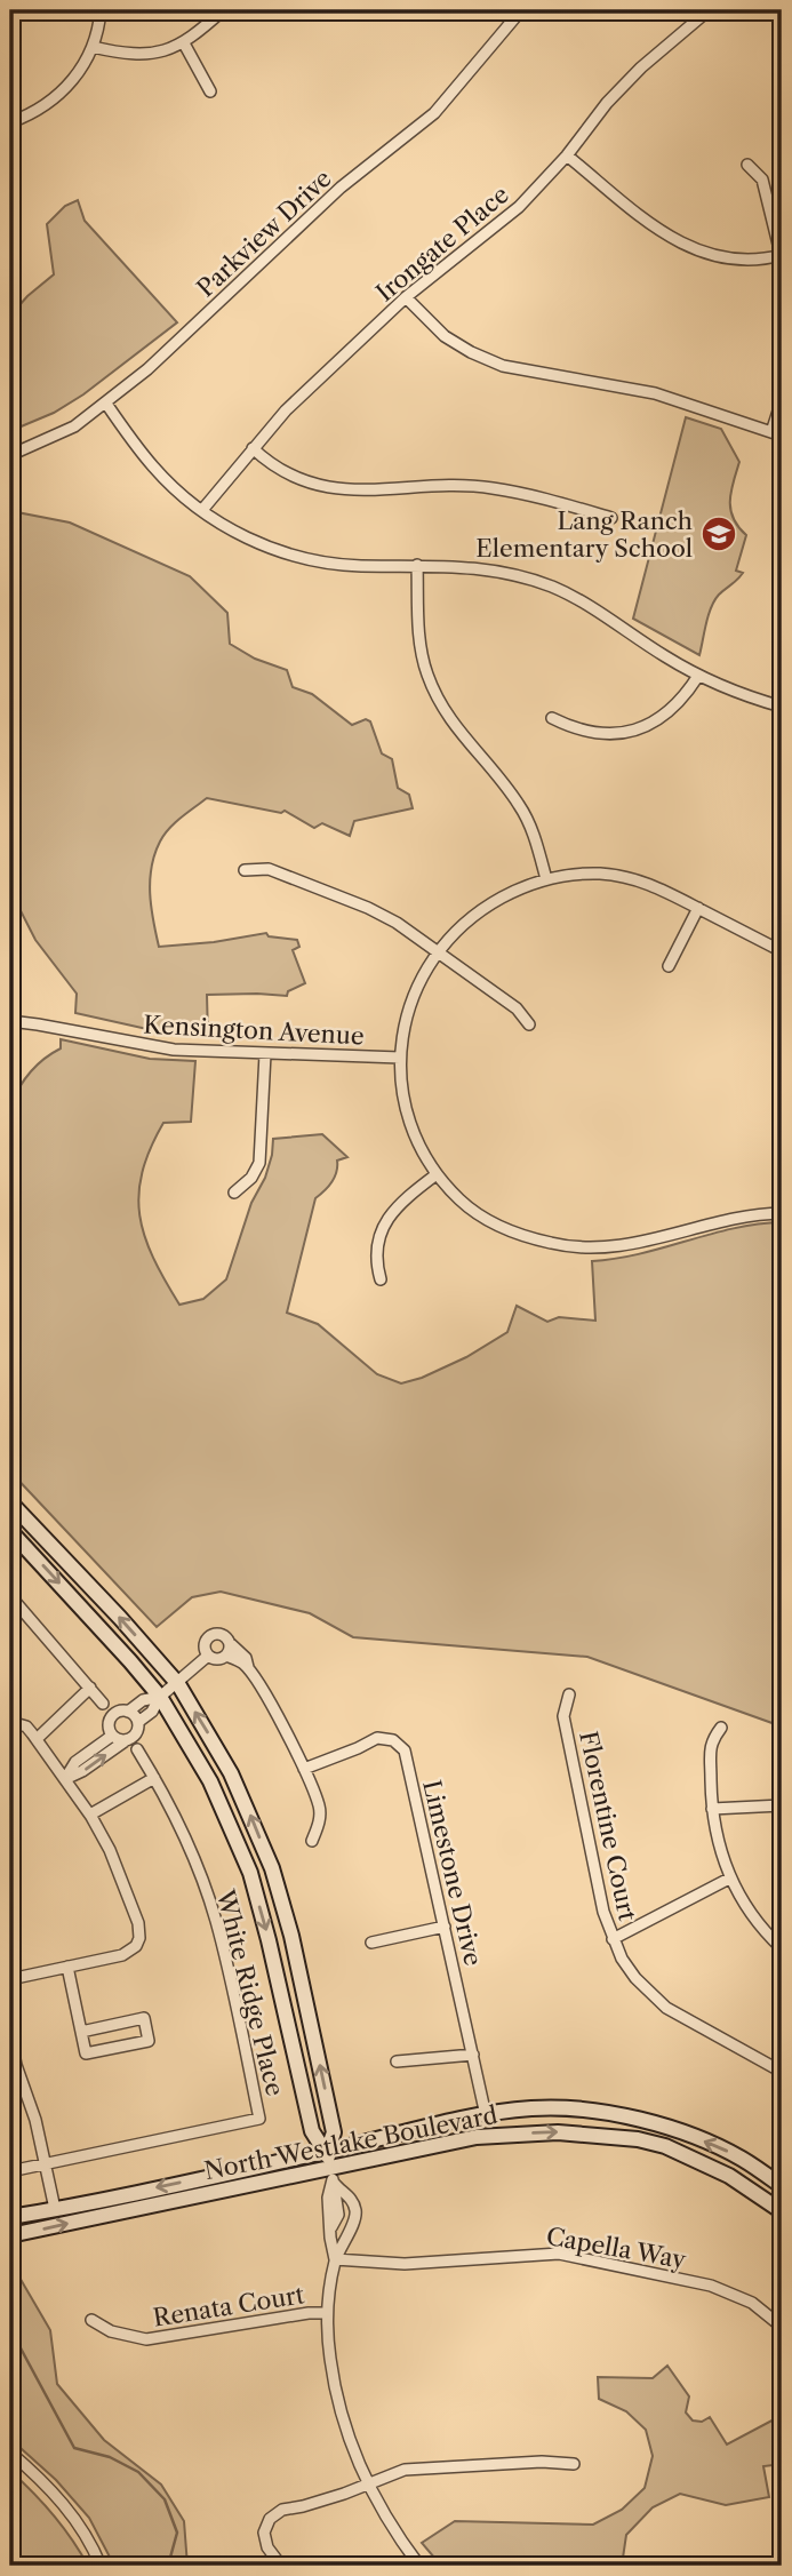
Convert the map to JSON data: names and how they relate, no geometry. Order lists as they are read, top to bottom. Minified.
{"streets":{"main road":["North Westlake Boulevard"],"street":["Parkview Drive","Irongate Place","Kensington Avenue","Florentine Court","Limestone Drive","White Ridge Place","Capella Way","Renata Court"]},"crossings":[["Limestone Drive","North Westlake Boulevard"]],"places":{"school or university":["Lang Ranch Elementary School"]}}
